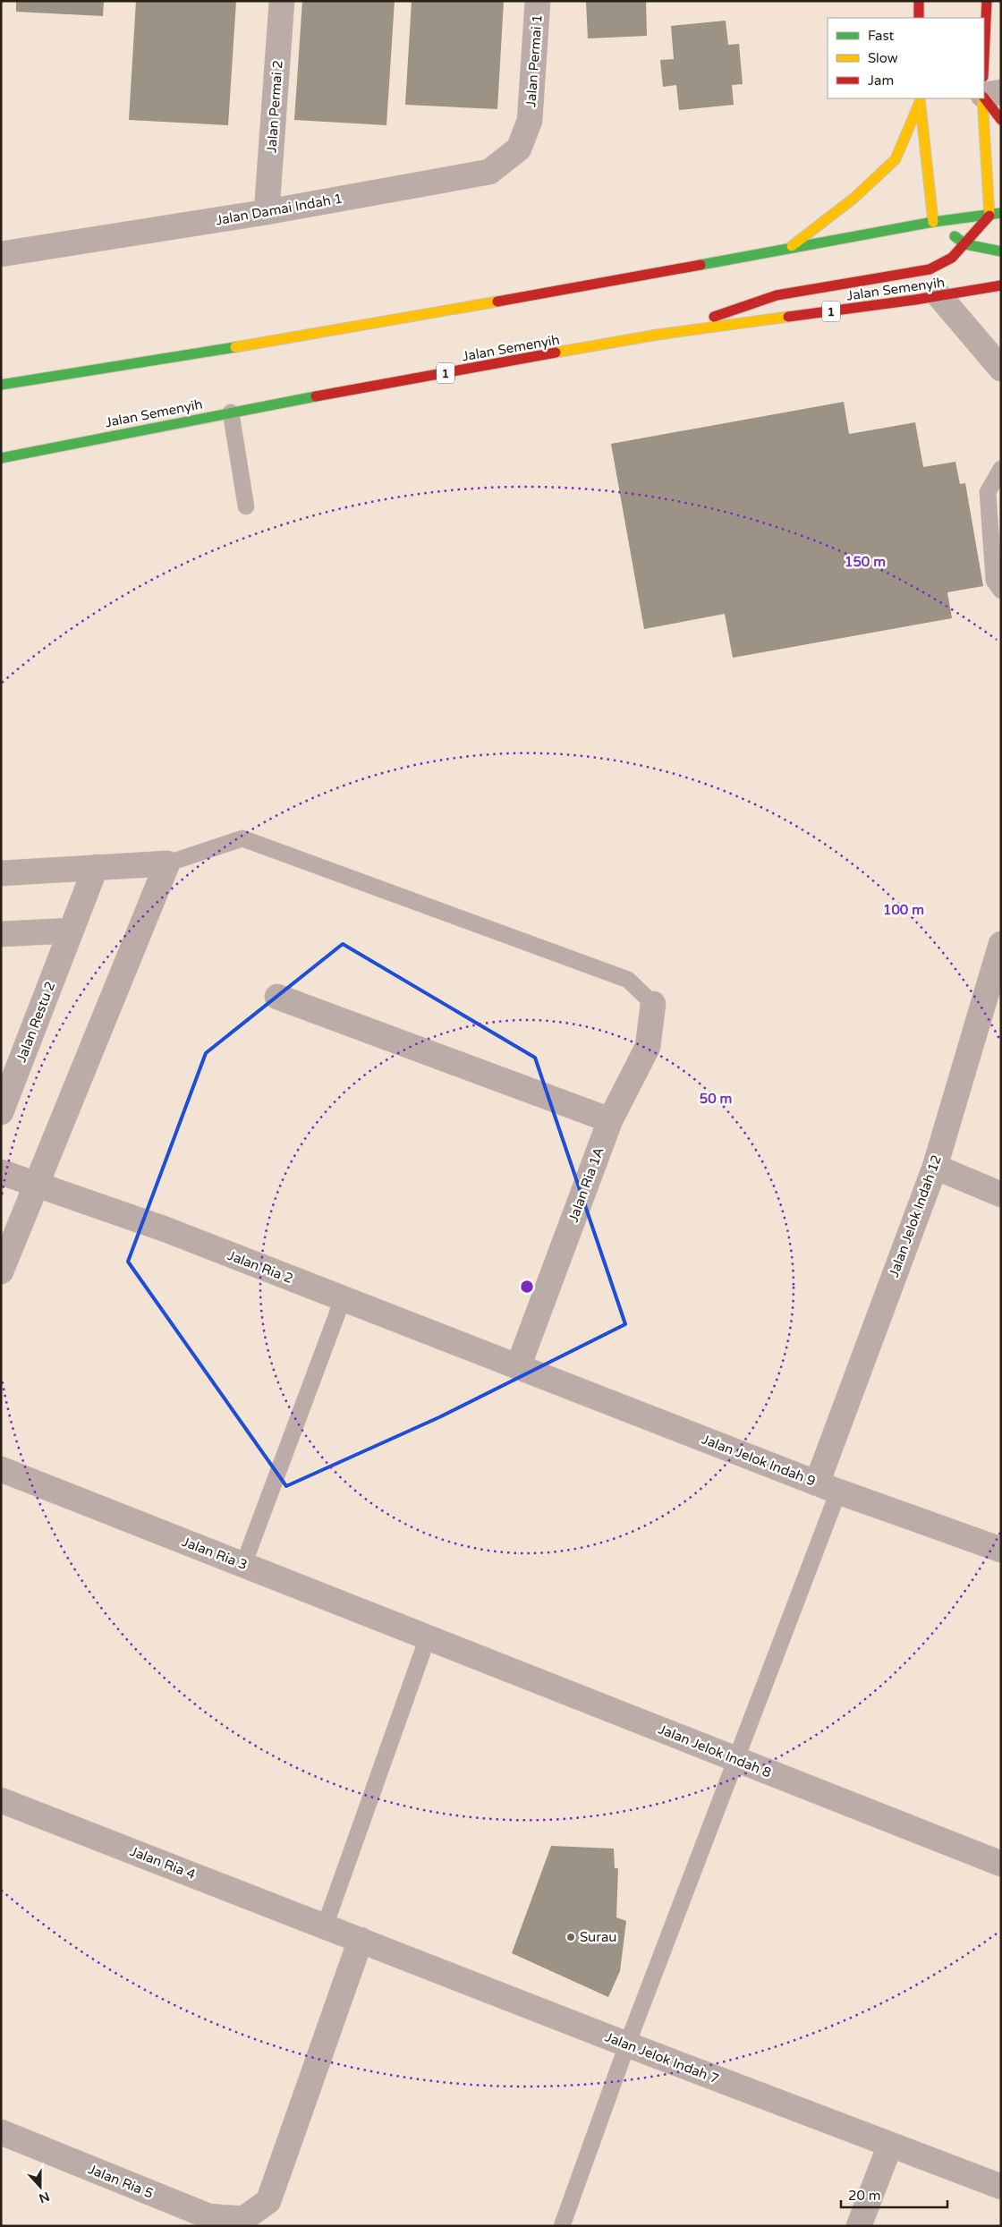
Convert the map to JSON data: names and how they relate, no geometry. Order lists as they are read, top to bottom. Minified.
{"streets":{"main road":["Jalan Semenyih","1"],"street":["Jalan Permai 1","Jalan Permai 2","Jalan Damai Indah 1","Jalan Restu 2","Jalan Ria 1A","Jalan Jelok Indah 12","Jalan Ria 2","Jalan Jelok Indah 9","Jalan Ria 3","Jalan Jelok Indah 8","Jalan Ria 4","Jalan Jelok Indah 7","Jalan Ria 5"]},"crossings":[["Jalan Permai 1","Jalan Damai Indah 1"],["Jalan Permai 2","Jalan Damai Indah 1"],["Jalan Ria 1A","Jalan Ria 2"],["Jalan Ria 1A","Jalan Jelok Indah 9"],["Jalan Jelok Indah 12","Jalan Jelok Indah 9"],["Jalan Ria 2","Jalan Jelok Indah 9"],["Jalan Ria 3","Jalan Jelok Indah 8"],["Jalan Ria 4","Jalan Jelok Indah 7"],["Jalan Jelok Indah 7","Jalan Ria 5"]],"places":["Surau"],"legend":["Fast","Slow","Jam"],"scale_bar":"20 m","north":"bottom","rings":["150 m","100 m","50 m"]}
